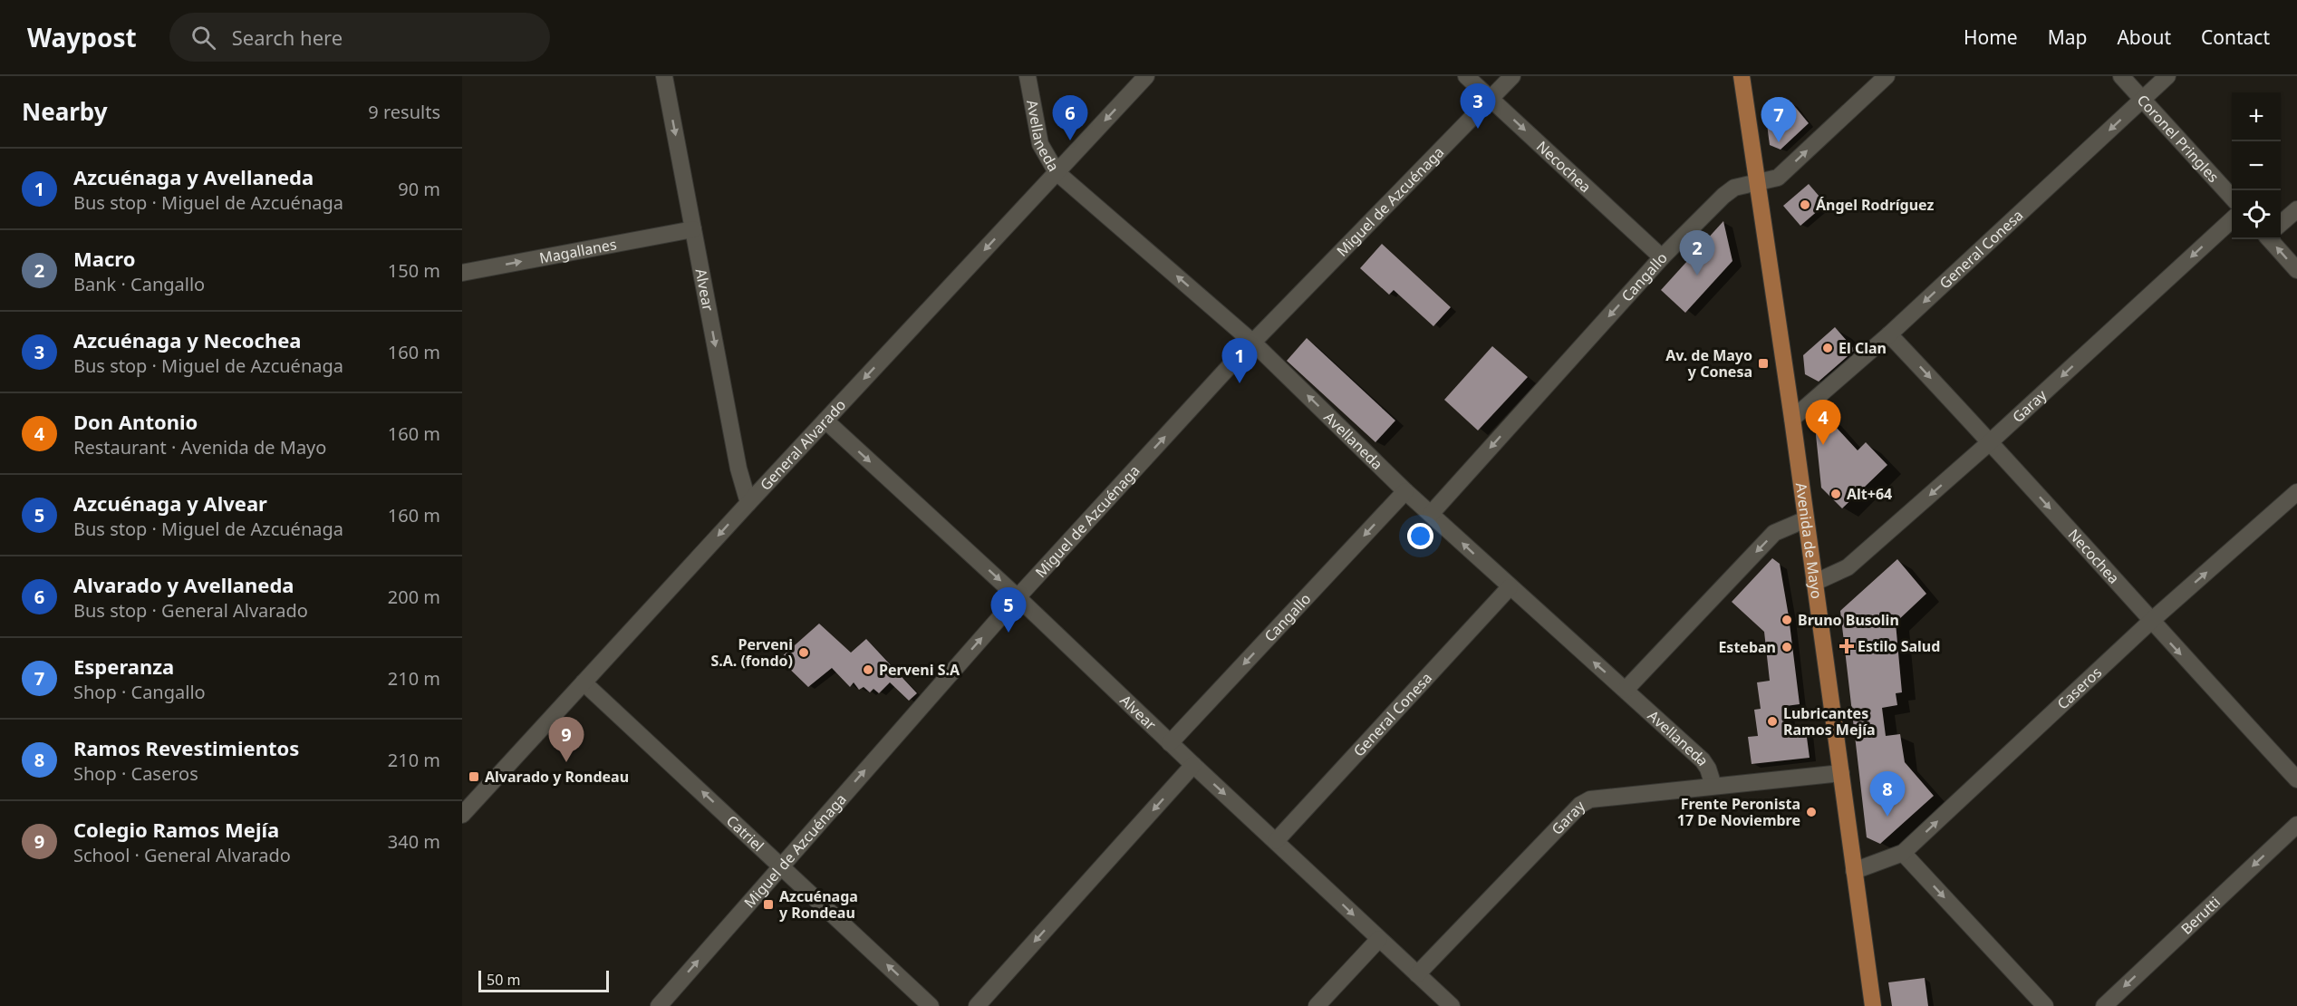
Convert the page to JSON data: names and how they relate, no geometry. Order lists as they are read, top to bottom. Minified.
{"streets":{"main road":["Avenida de Mayo"],"street":["Avellaneda","Coronel Pringles","Necochea","Miguel de Azcuénaga","General Conesa","Magallanes","Cangallo","Alvear","Garay","General Alvarado","Caseros","Catriel","Berutti"]},"crossings":[["Avellaneda","Miguel de Azcuénaga"],["Avellaneda","General Conesa"],["Avellaneda","Cangallo"],["Avellaneda","Garay"],["Avellaneda","General Alvarado"],["Coronel Pringles","General Conesa"],["Necochea","Miguel de Azcuénaga"],["Necochea","General Conesa"],["Necochea","Cangallo"],["Necochea","Garay"],["Necochea","Caseros"],["Miguel de Azcuénaga","Alvear"],["Miguel de Azcuénaga","Catriel"],["General Conesa","Alvear"],["General Conesa","Avenida de Mayo"],["Magallanes","Alvear"],["Cangallo","Alvear"],["Cangallo","Avenida de Mayo"],["Alvear","Garay"],["Alvear","General Alvarado"],["Garay","Avenida de Mayo"],["General Alvarado","Catriel"],["Avenida de Mayo","Caseros"]],"one_way":["Avellaneda","Necochea","Miguel de Azcuénaga","General Conesa","Magallanes","Alvear","Garay","General Alvarado","Caseros","Catriel","Berutti"],"places":{"other":["Ángel Rodríguez","El Clan","Alt+64","Bruno Busolin","Esteban","Perveni S.A. (fondo)","Perveni S.A","Lubricantes Ramos Mejía","Frente Peronista 17 De Noviembre"],"transit":["Av. de Mayo y Conesa","Alvarado y Rondeau","Azcuénaga y Rondeau"],"health":["Estilo Salud"]},"scale_bar":"50 m","page":{"header":"Waypost","search":"Search here","nav":["Home","Map","About","Contact"],"heading":["Nearby","9 results"],"pins":["3","6","7","2","1","4","5","9","8"],"map_buttons":["+","−"],"list":[{"mark":"1","name":"Azcuénaga y Avellaneda","note":"Bus stop · Miguel de Azcuénaga","value":"90 m"},{"mark":"2","name":"Macro","note":"Bank · Cangallo","value":"150 m"},{"mark":"3","name":"Azcuénaga y Necochea","note":"Bus stop · Miguel de Azcuénaga","value":"160 m"},{"mark":"4","name":"Don Antonio","note":"Restaurant · Avenida de Mayo","value":"160 m"},{"mark":"5","name":"Azcuénaga y Alvear","note":"Bus stop · Miguel de Azcuénaga","value":"160 m"},{"mark":"6","name":"Alvarado y Avellaneda","note":"Bus stop · General Alvarado","value":"200 m"},{"mark":"7","name":"Esperanza","note":"Shop · Cangallo","value":"210 m"},{"mark":"8","name":"Ramos Revestimientos","note":"Shop · Caseros","value":"210 m"},{"mark":"9","name":"Colegio Ramos Mejía","note":"School · General Alvarado","value":"340 m"}],"scale":"50 m"}}
